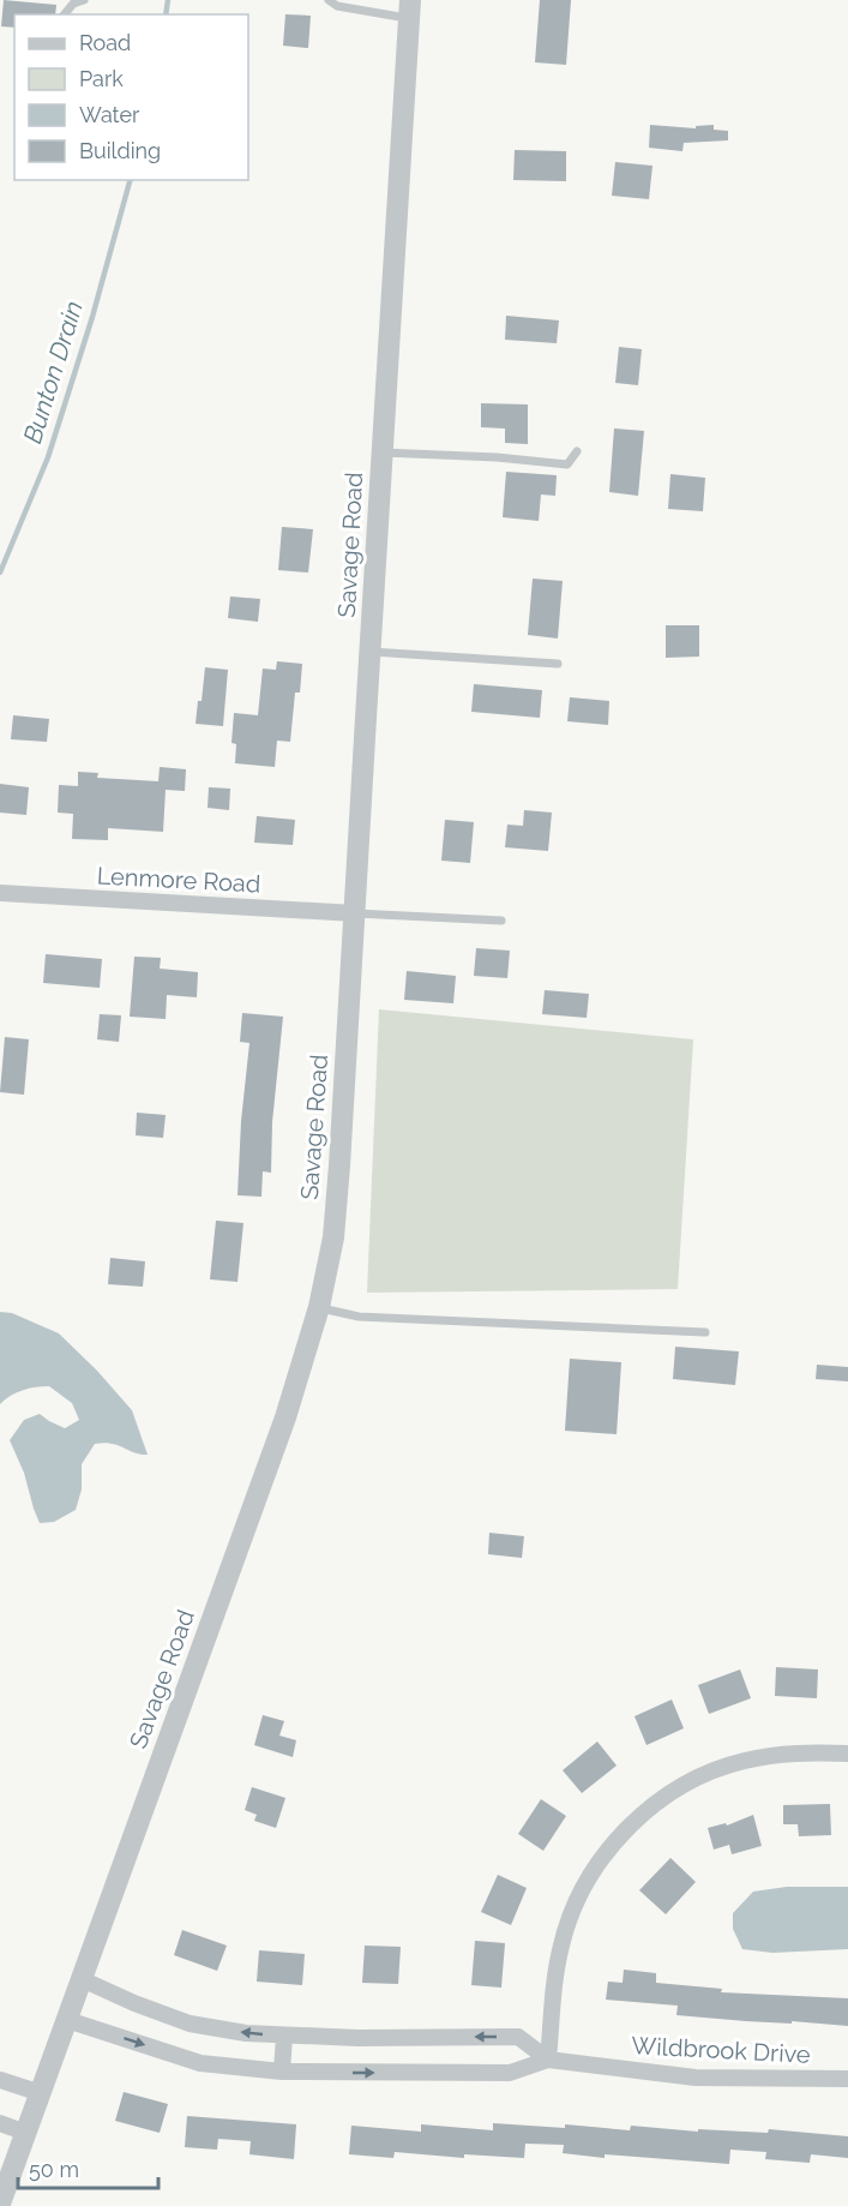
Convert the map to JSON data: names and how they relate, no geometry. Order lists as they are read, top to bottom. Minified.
{"streets":{"street":["Savage Road","Lenmore Road","Wildbrook Drive"]},"crossings":[["Savage Road","Lenmore Road"],["Savage Road","Wildbrook Drive"]],"water":["Bunton Drain"],"legend":["Road","Park","Water","Building"],"scale_bar":"50 m"}
